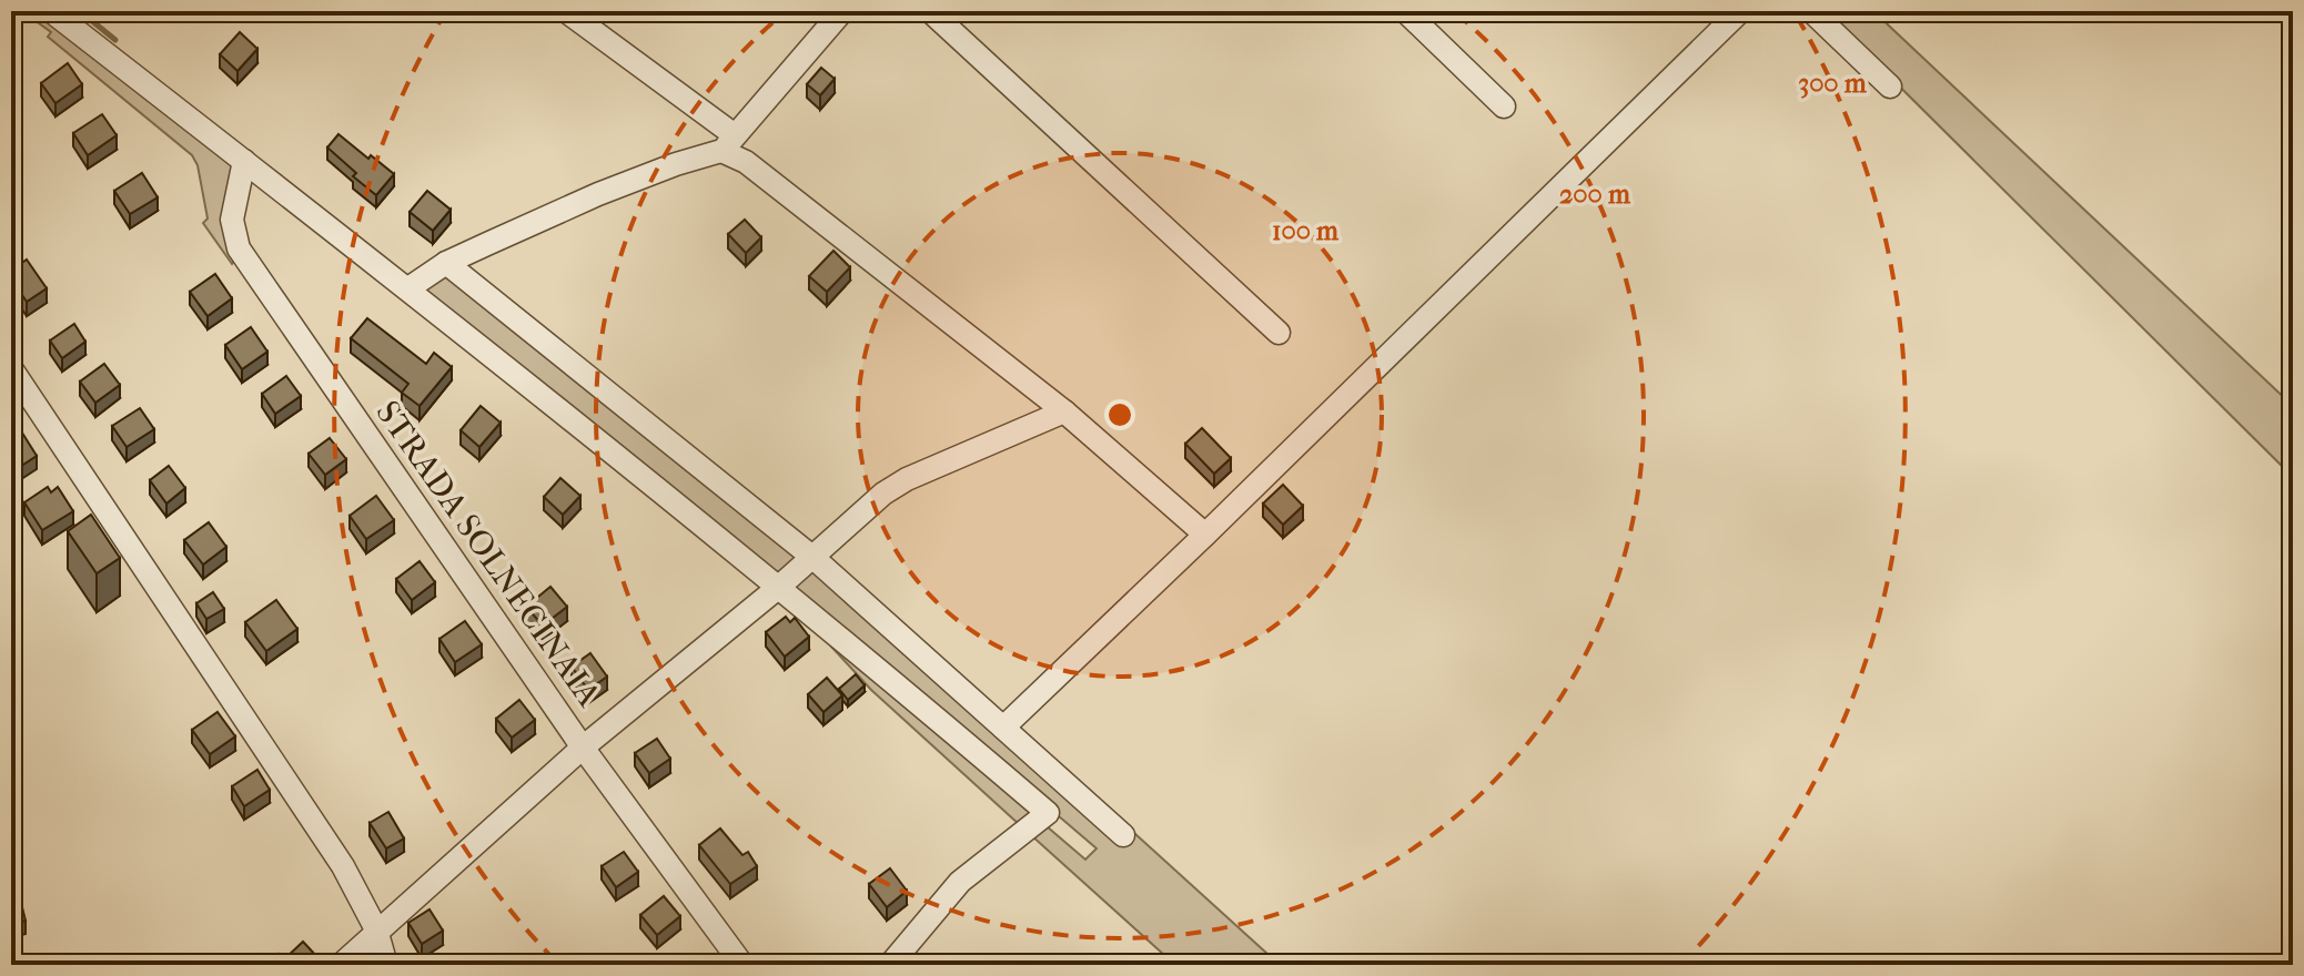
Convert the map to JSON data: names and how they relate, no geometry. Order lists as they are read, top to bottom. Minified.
{"streets":{"street":["STRADA SOLNECINAIA"]},"rings":["300 m","200 m","100 m"]}
